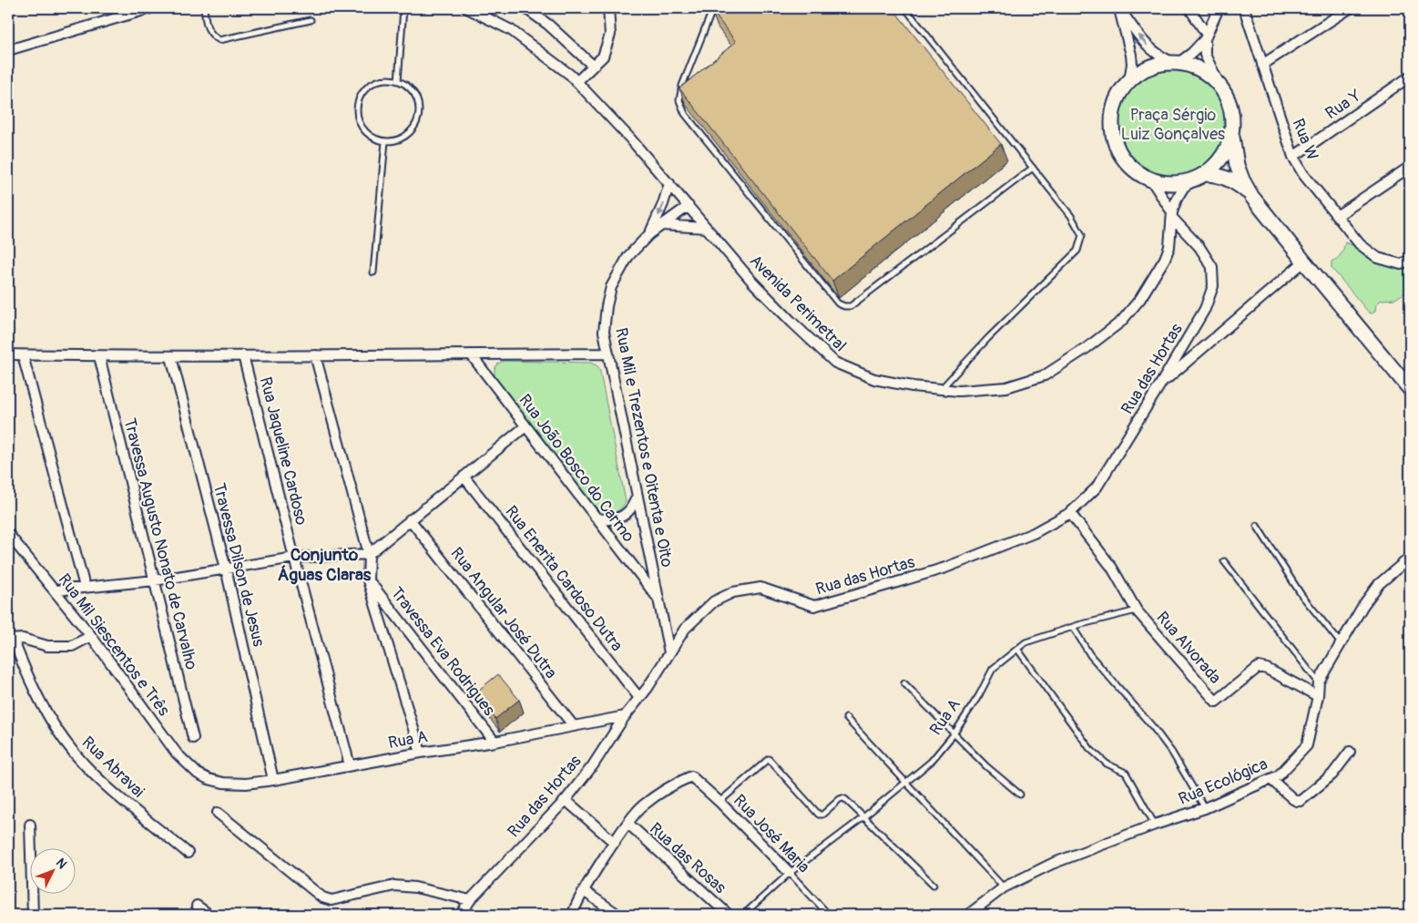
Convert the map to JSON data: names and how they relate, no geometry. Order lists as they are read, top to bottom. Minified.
{"streets":{"street":["Rua Y","Rua W","Avenida Perimetral","Rua das Hortas","Rua Mil e Trezentos e Oitenta e Oito","Rua Jaqueline Cardoso","Rua João Bosco do Carmo","Travessa Augusto Nonato de Carvalho","Travessa Dilson de Jesus","Rua Enerita Cardoso Dutra","Rua Angular José Dutra","Rua Mil Siescentos e Três","Rua Alvorada","Travessa Eva Rodrigues","Rua A","Rua Abravai","Rua Ecológica","Rua José Maria","Rua das Rosas"]},"crossings":[["Rua Y","Rua W"],["Avenida Perimetral","Rua das Hortas"],["Avenida Perimetral","Rua Mil e Trezentos e Oitenta e Oito"],["Rua das Hortas","Rua Mil e Trezentos e Oitenta e Oito"],["Rua das Hortas","Rua Enerita Cardoso Dutra"],["Rua das Hortas","Rua Alvorada"],["Rua das Hortas","Rua A"],["Rua Mil e Trezentos e Oitenta e Oito","Rua João Bosco do Carmo"],["Rua Jaqueline Cardoso","Rua A"],["Travessa Dilson de Jesus","Rua A"],["Rua Angular José Dutra","Rua A"],["Rua Mil Siescentos e Três","Rua A"],["Rua Alvorada","Rua A"],["Rua Alvorada","Rua Ecológica"],["Travessa Eva Rodrigues","Rua A"],["Rua A","Rua José Maria"],["Rua José Maria","Rua das Rosas"]],"districts":["Conjunto Águas Claras"],"parks":["Praça Sérgio Luiz Gonçalves"],"north":"top right"}
